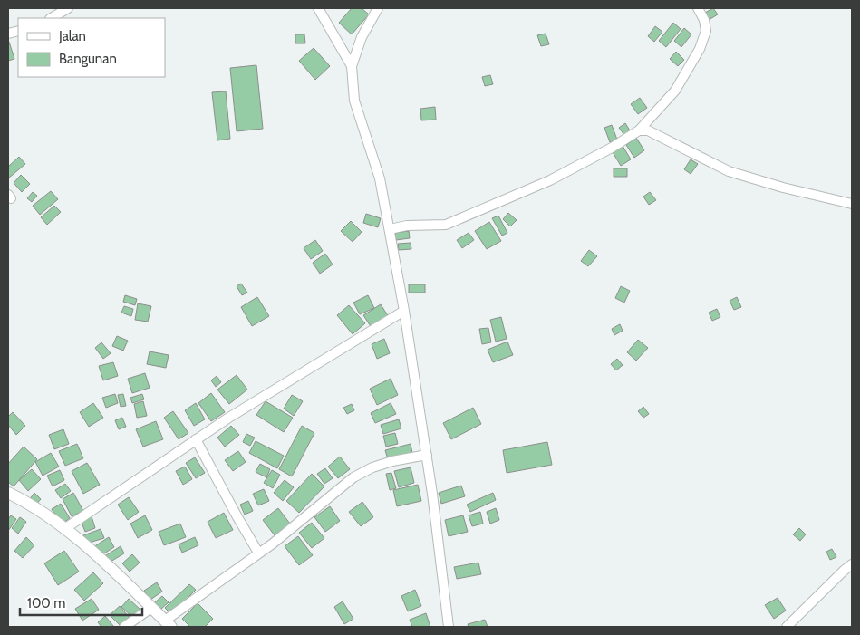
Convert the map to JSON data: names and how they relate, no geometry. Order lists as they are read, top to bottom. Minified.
{"legend":["Jalan","Bangunan"],"scale_bar":"100 m"}
